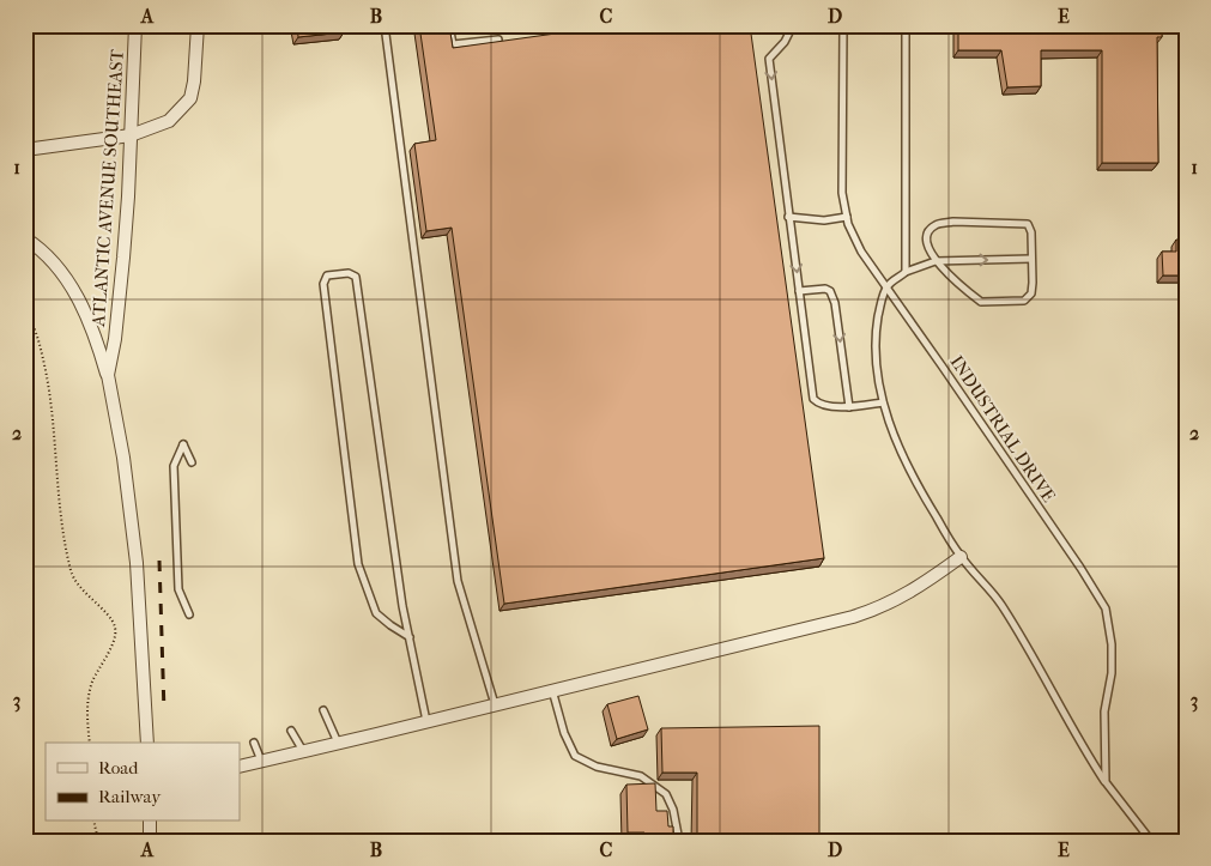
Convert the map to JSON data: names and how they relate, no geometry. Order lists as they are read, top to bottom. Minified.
{"streets":{"street":["ATLANTIC AVENUE SOUTHEAST"],"lane":["INDUSTRIAL DRIVE"]},"legend":["Road","Railway"],"grid":{"columns":["A","B","C","D","E"],"rows":["1","2","3"]}}
